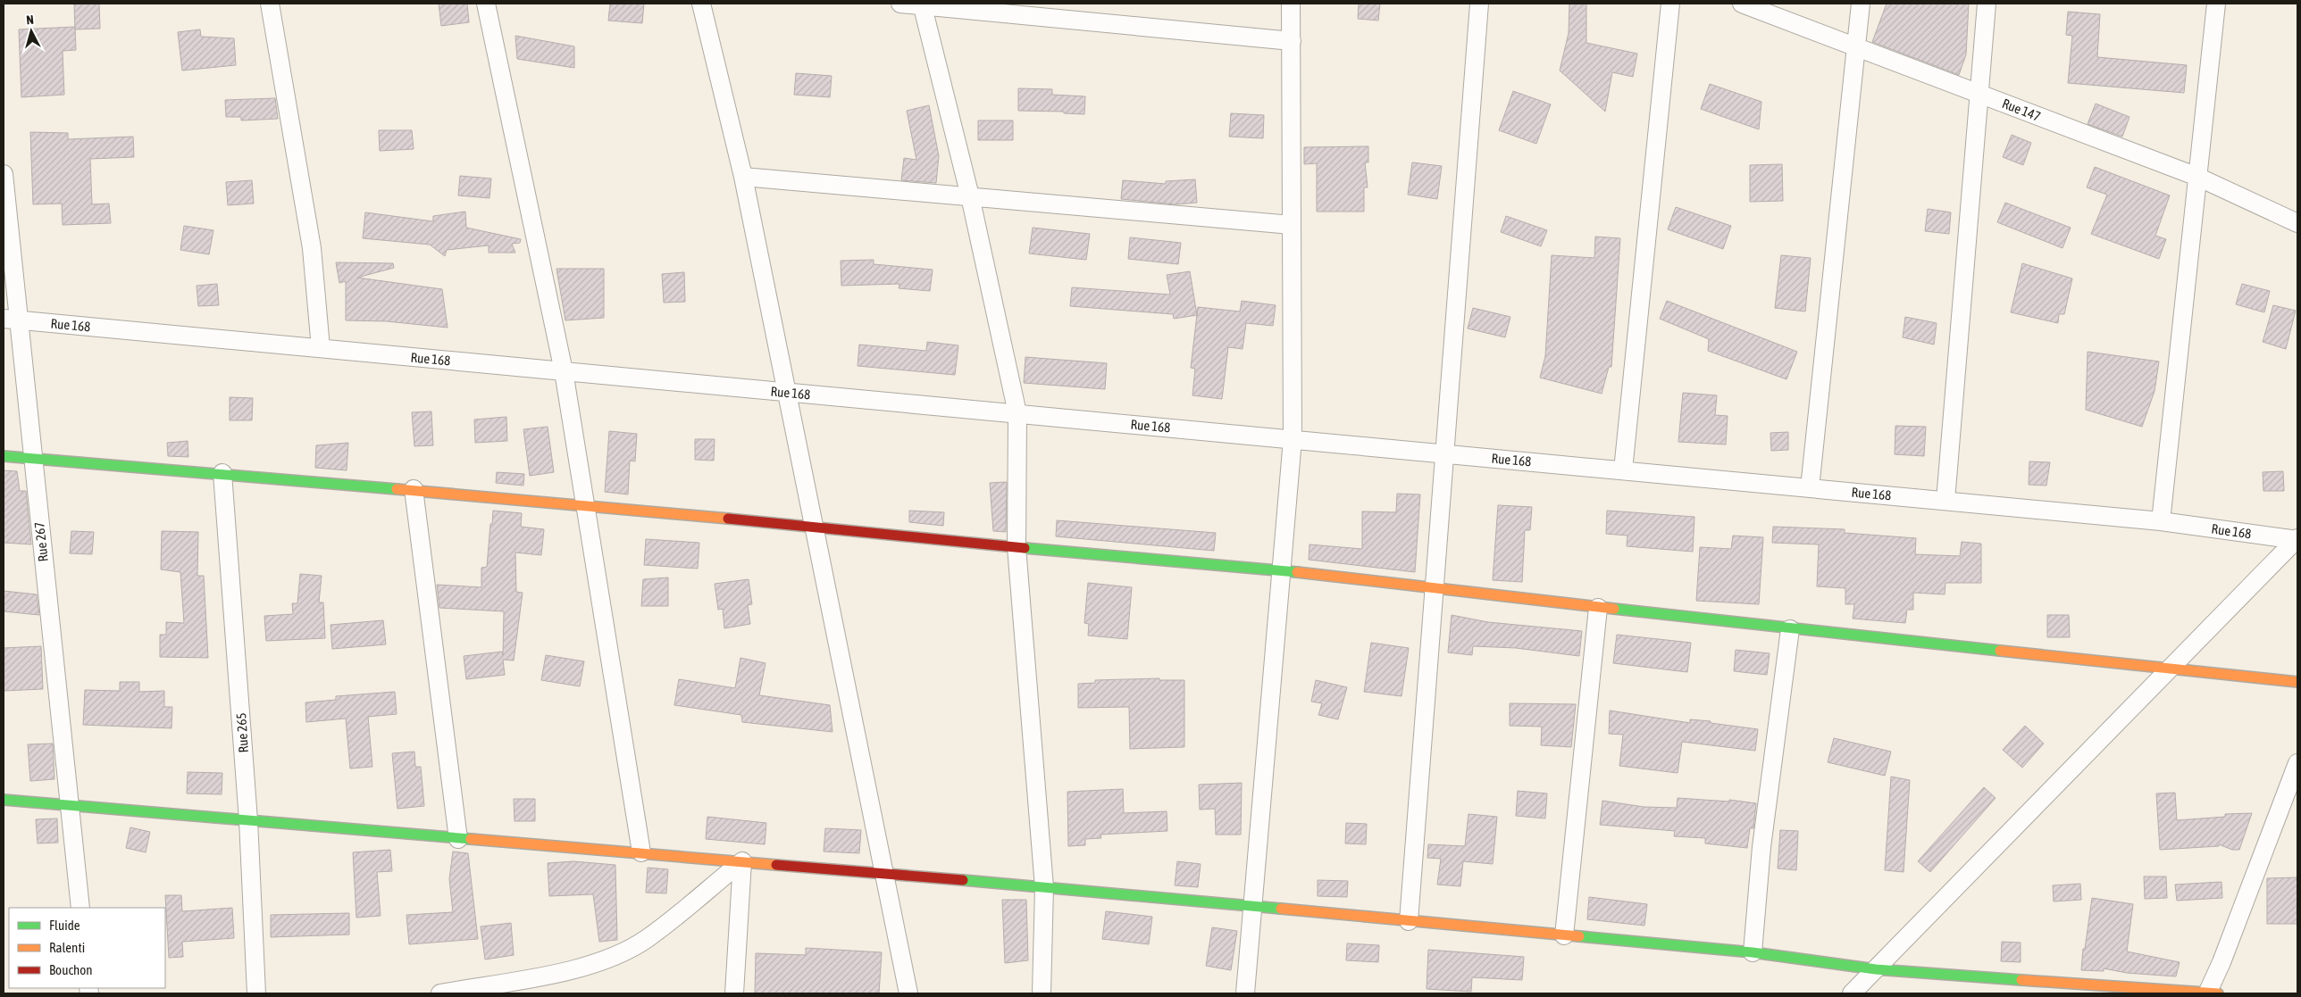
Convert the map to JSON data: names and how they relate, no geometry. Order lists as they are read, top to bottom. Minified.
{"streets":{"street":["Rue 147","Rue 168","Rue 267","Rue 265"]},"crossings":[["Rue 168","Rue 267"]],"legend":["Fluide","Ralenti","Bouchon"],"north":"top"}
